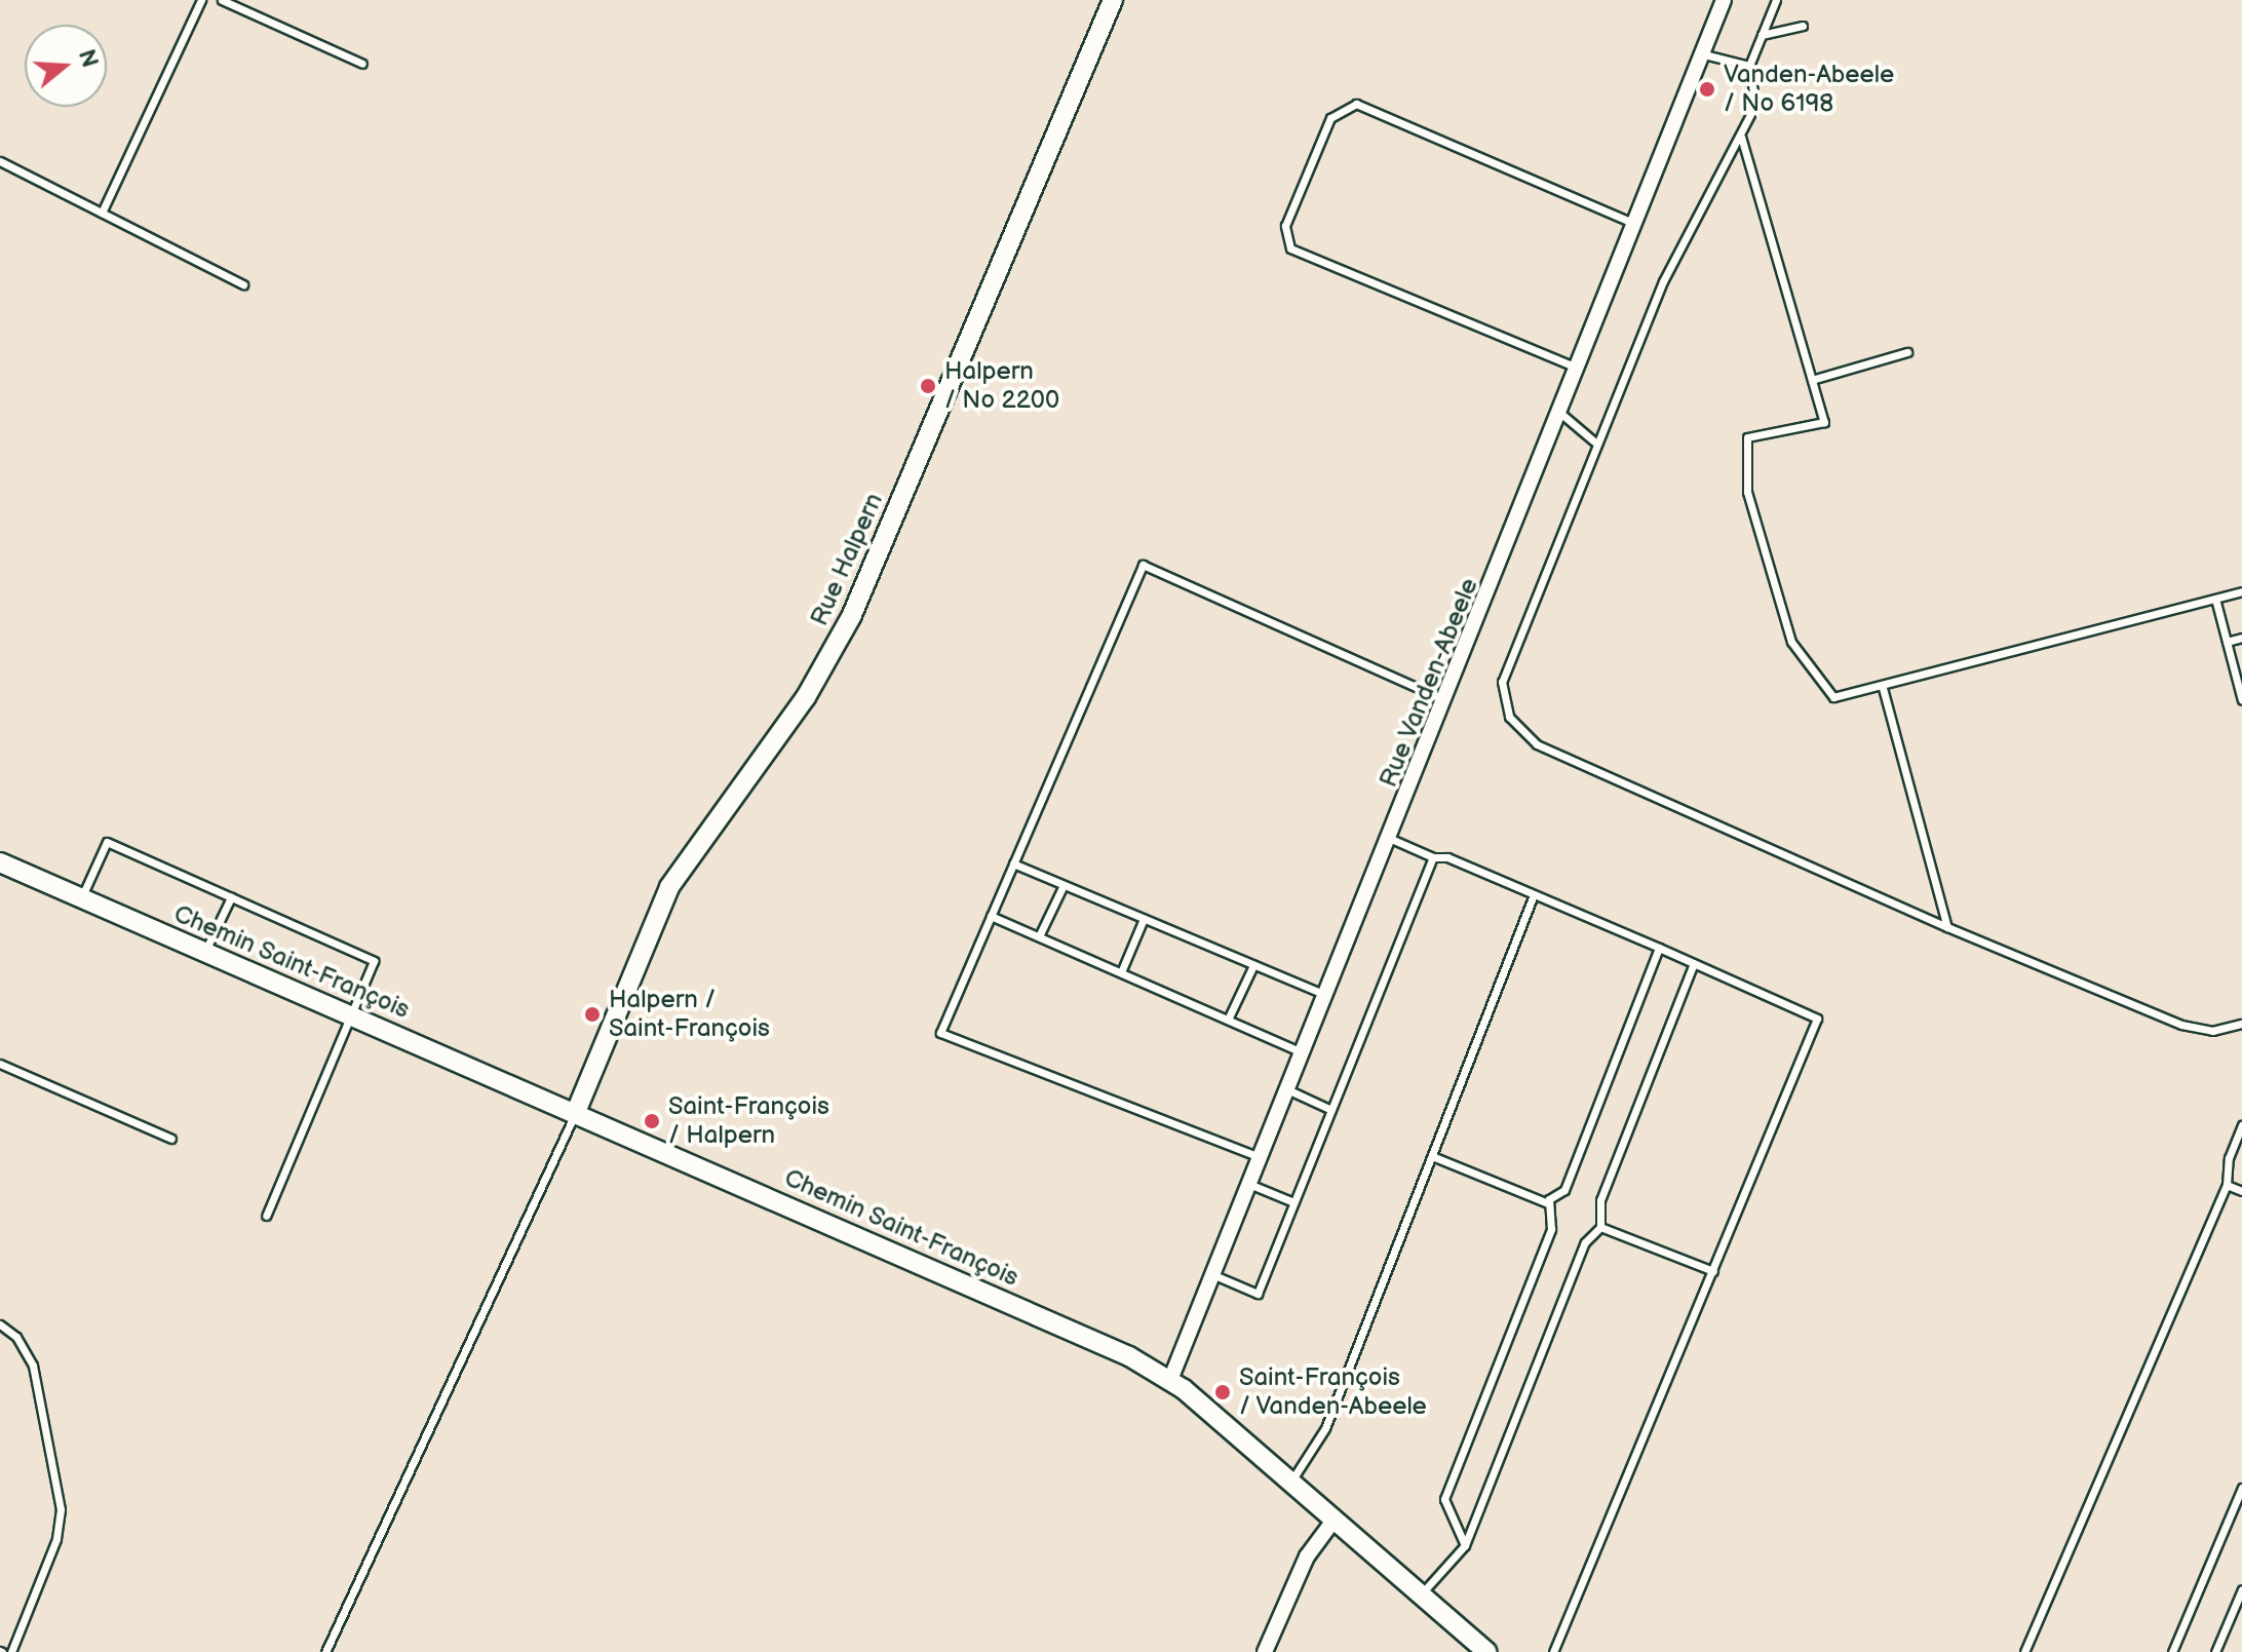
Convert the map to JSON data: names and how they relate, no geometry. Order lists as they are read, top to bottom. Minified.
{"streets":{"street":["Rue Halpern","Rue Vanden-Abeele","Chemin Saint-François"]},"crossings":[["Rue Halpern","Chemin Saint-François"],["Rue Vanden-Abeele","Chemin Saint-François"]],"places":["Vanden-Abeele / No 6198","Halpern / No 2200","Halpern / Saint-François","Saint-François / Halpern","Saint-François / Vanden-Abeele"],"north":"right"}
